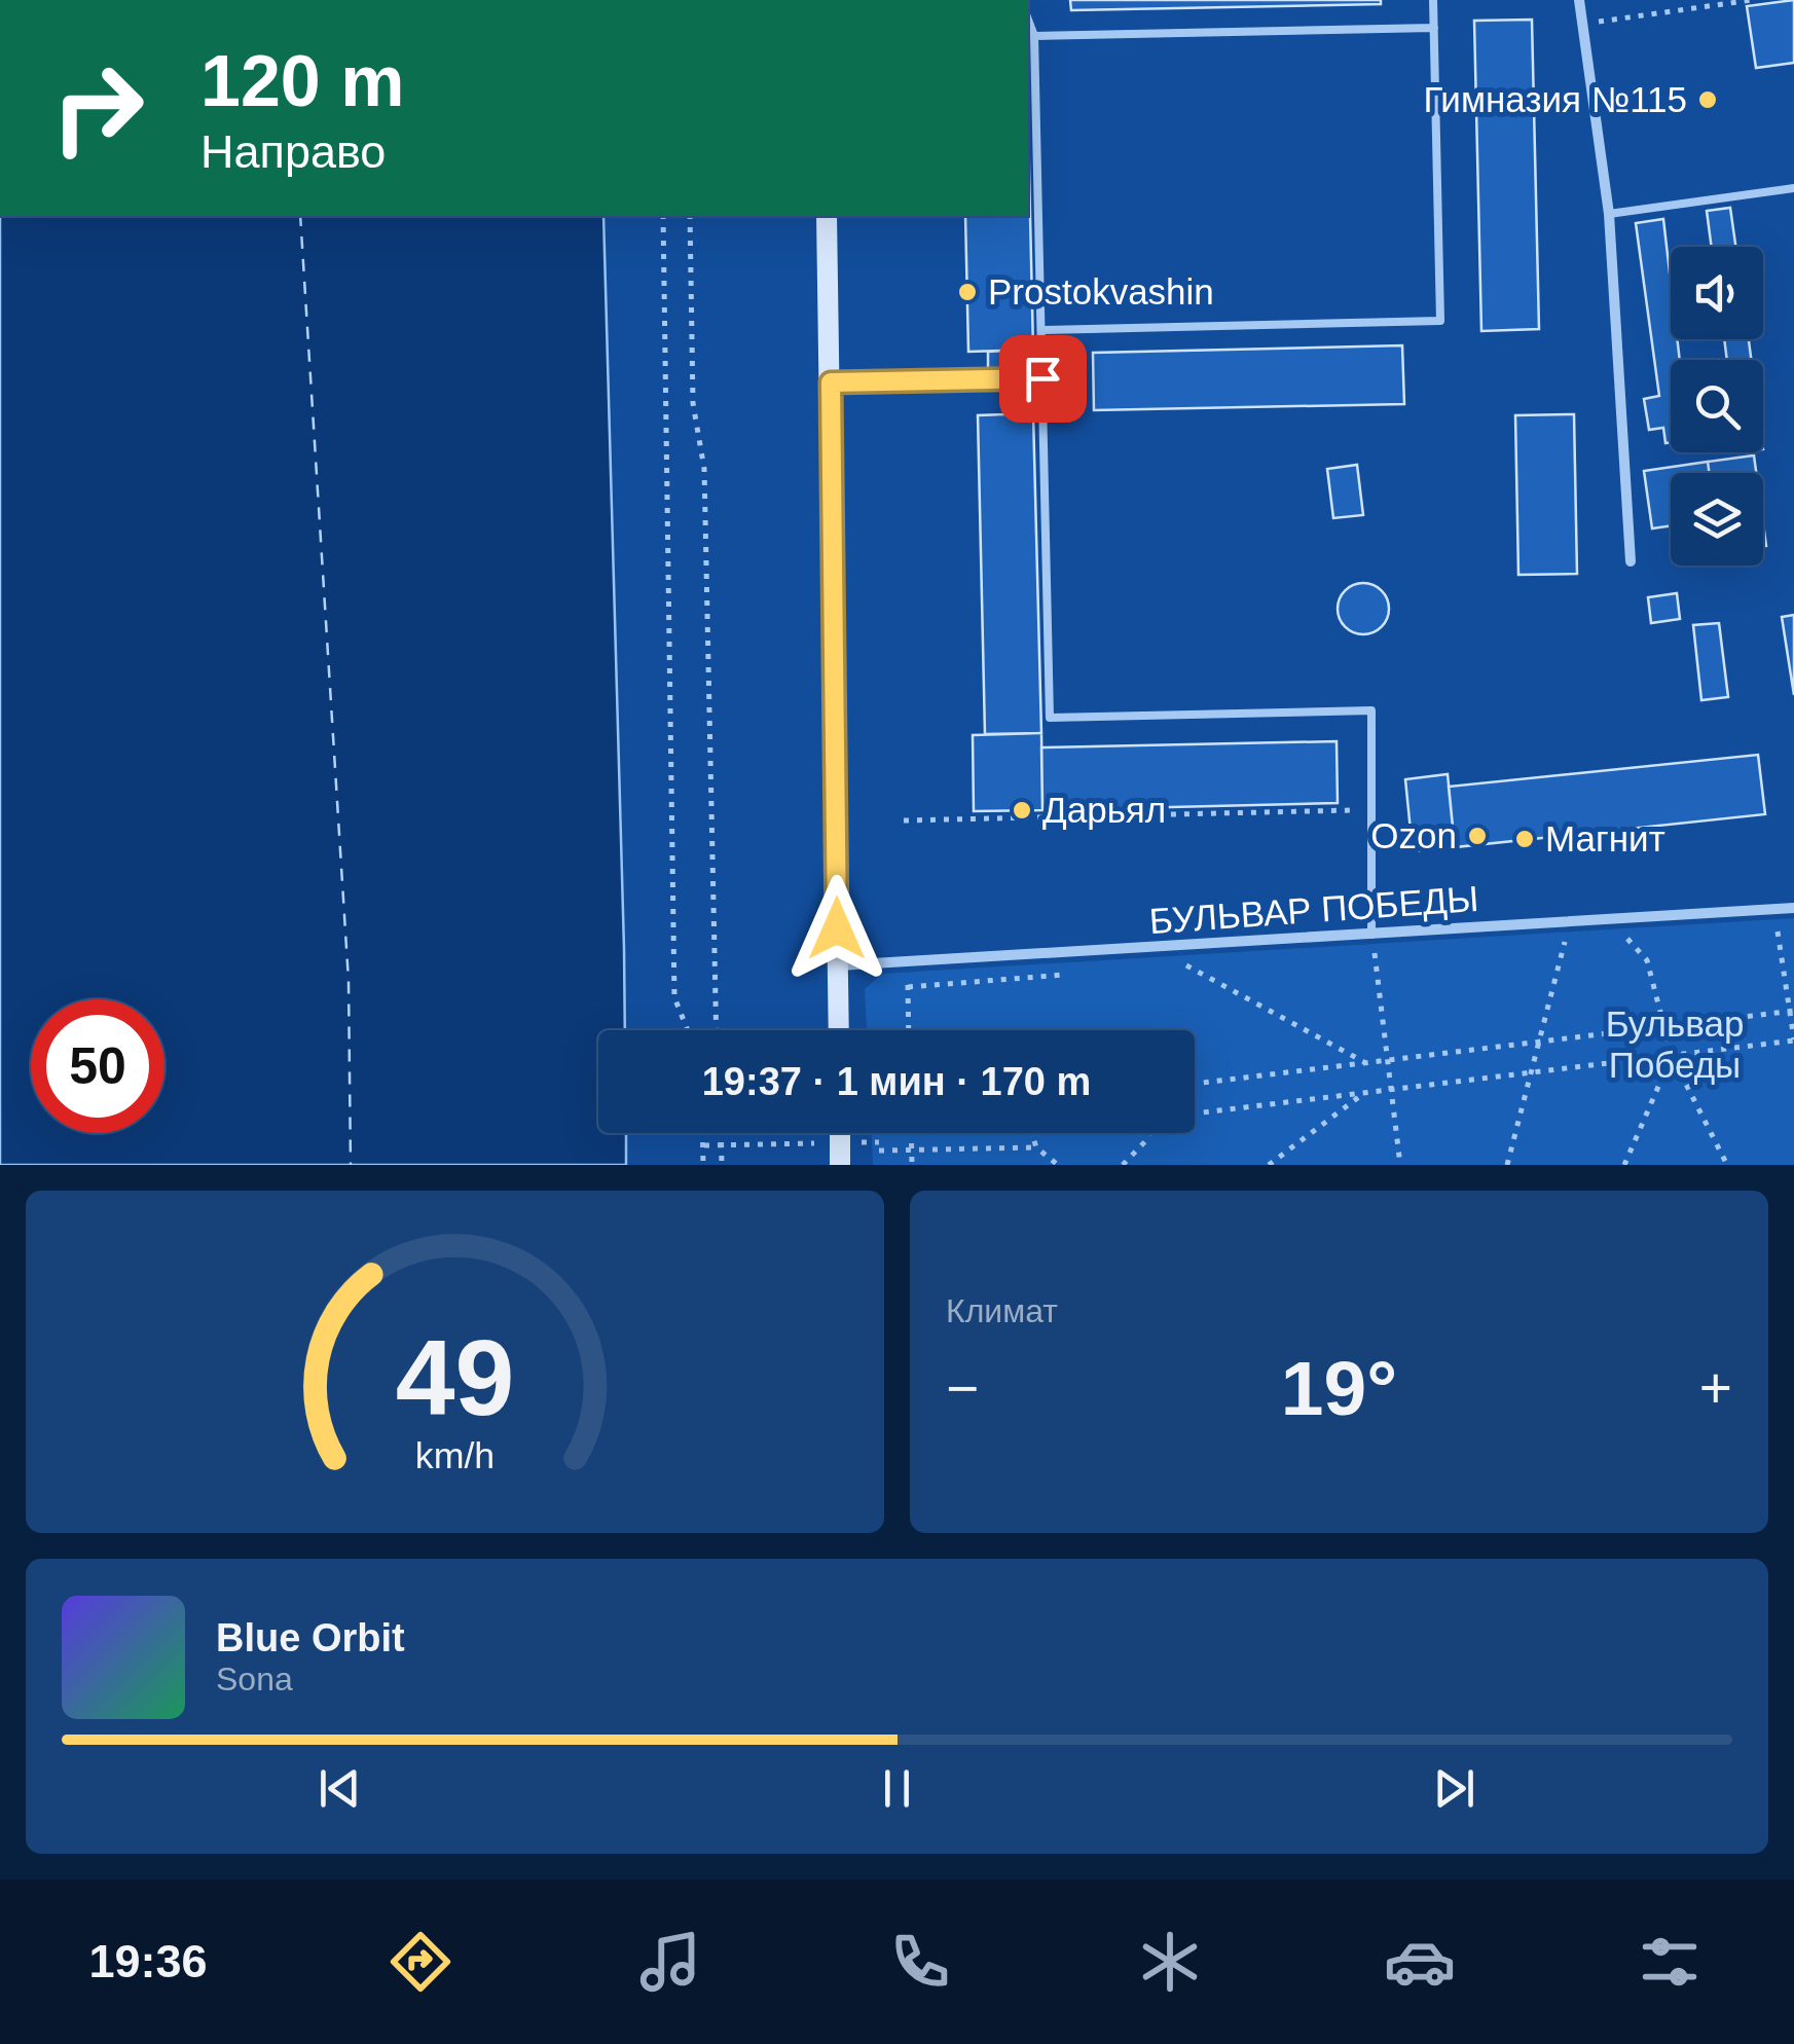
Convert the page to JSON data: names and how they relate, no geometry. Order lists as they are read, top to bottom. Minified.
{"streets":{"street":["БУЛЬВАР ПОБЕДЫ"]},"parks":["Бульвар Победы"],"places":["Гимназия №115","Prostokvashin","Дарьял","Ozon","Магнит"],"page":{"turn":["120 m","Направо"],"limit":"50","trip":"19:37 · 1 мин · 170 m","tile":"Климат","heat":["−","19°","+"],"song":["Blue Orbit","Sona"],"tabs":"19:36","gauge":["49","km/h"]}}
